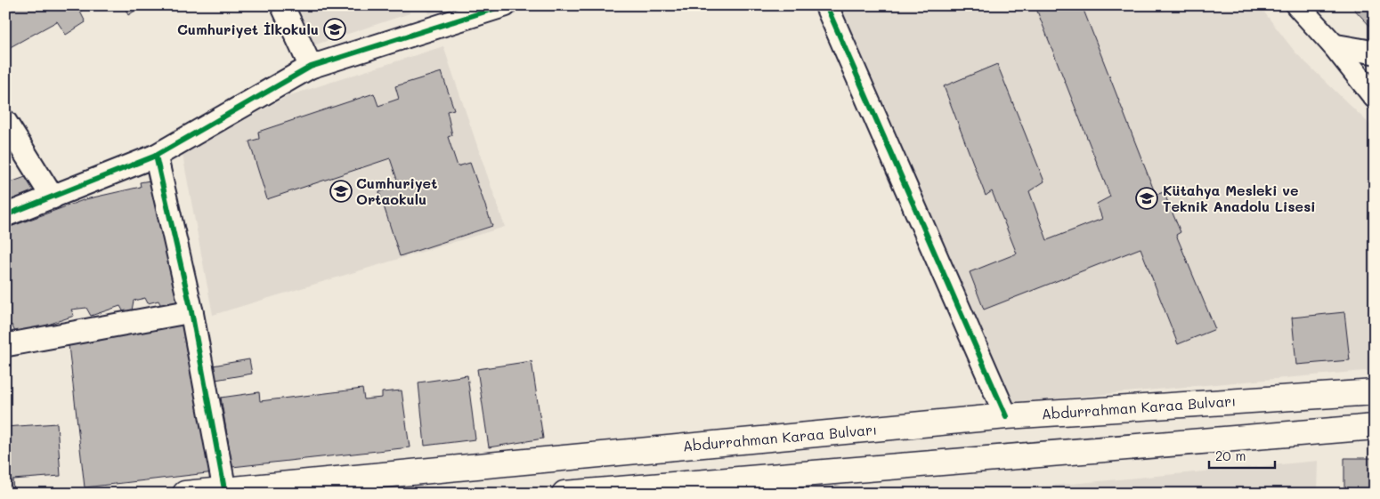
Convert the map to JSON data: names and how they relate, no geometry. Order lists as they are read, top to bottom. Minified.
{"streets":{"main road":["Abdurrahman Karaa Bulvarı"]},"places":{"school or university":["Cumhuriyet İlkokulu","Cumhuriyet Ortaokulu","Kütahya Mesleki ve Teknik Anadolu Lisesi"]},"scale_bar":"20 m"}
